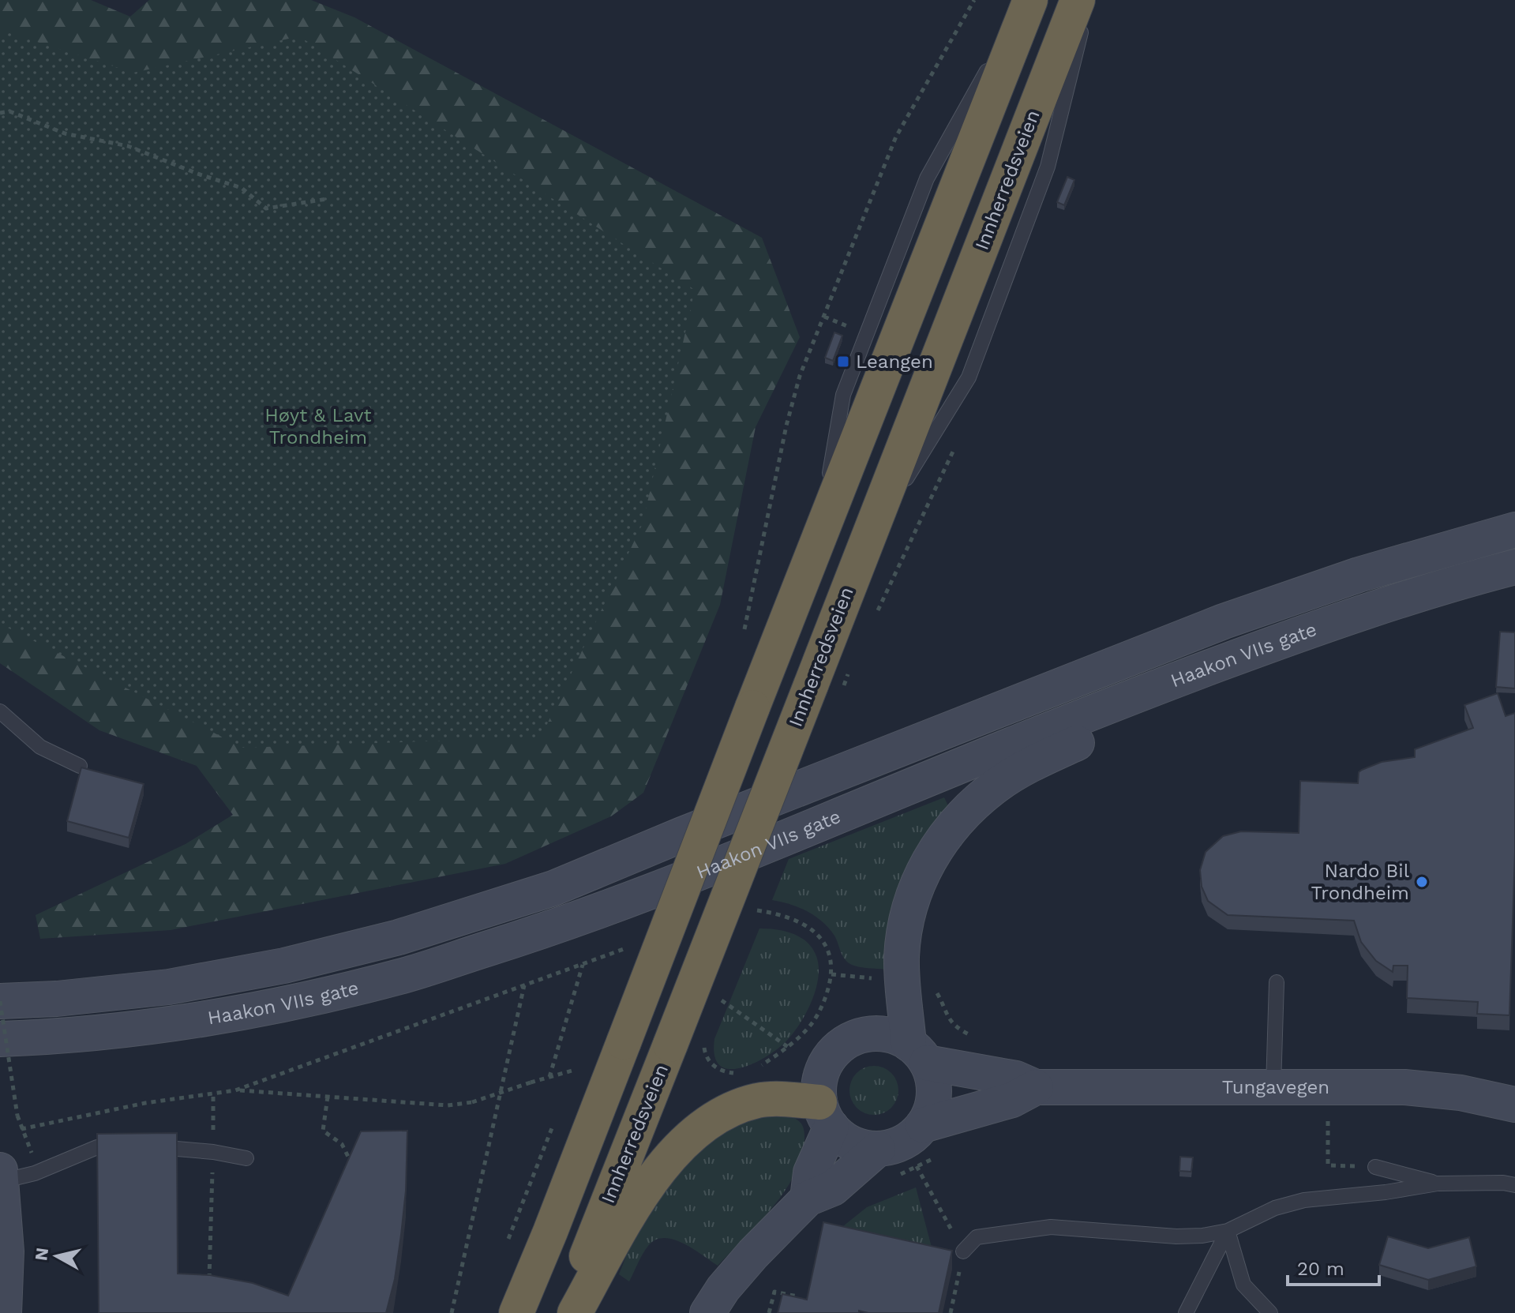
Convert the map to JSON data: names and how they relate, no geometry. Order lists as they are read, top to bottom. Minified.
{"streets":{"highway":["Innherredsveien"],"main road":["Haakon VIIs gate","Tungavegen"]},"parks":["Høyt & Lavt Trondheim"],"places":{"transit":["Leangen"],"other":["Nardo Bil Trondheim"]},"scale_bar":"20 m","north":"left"}
